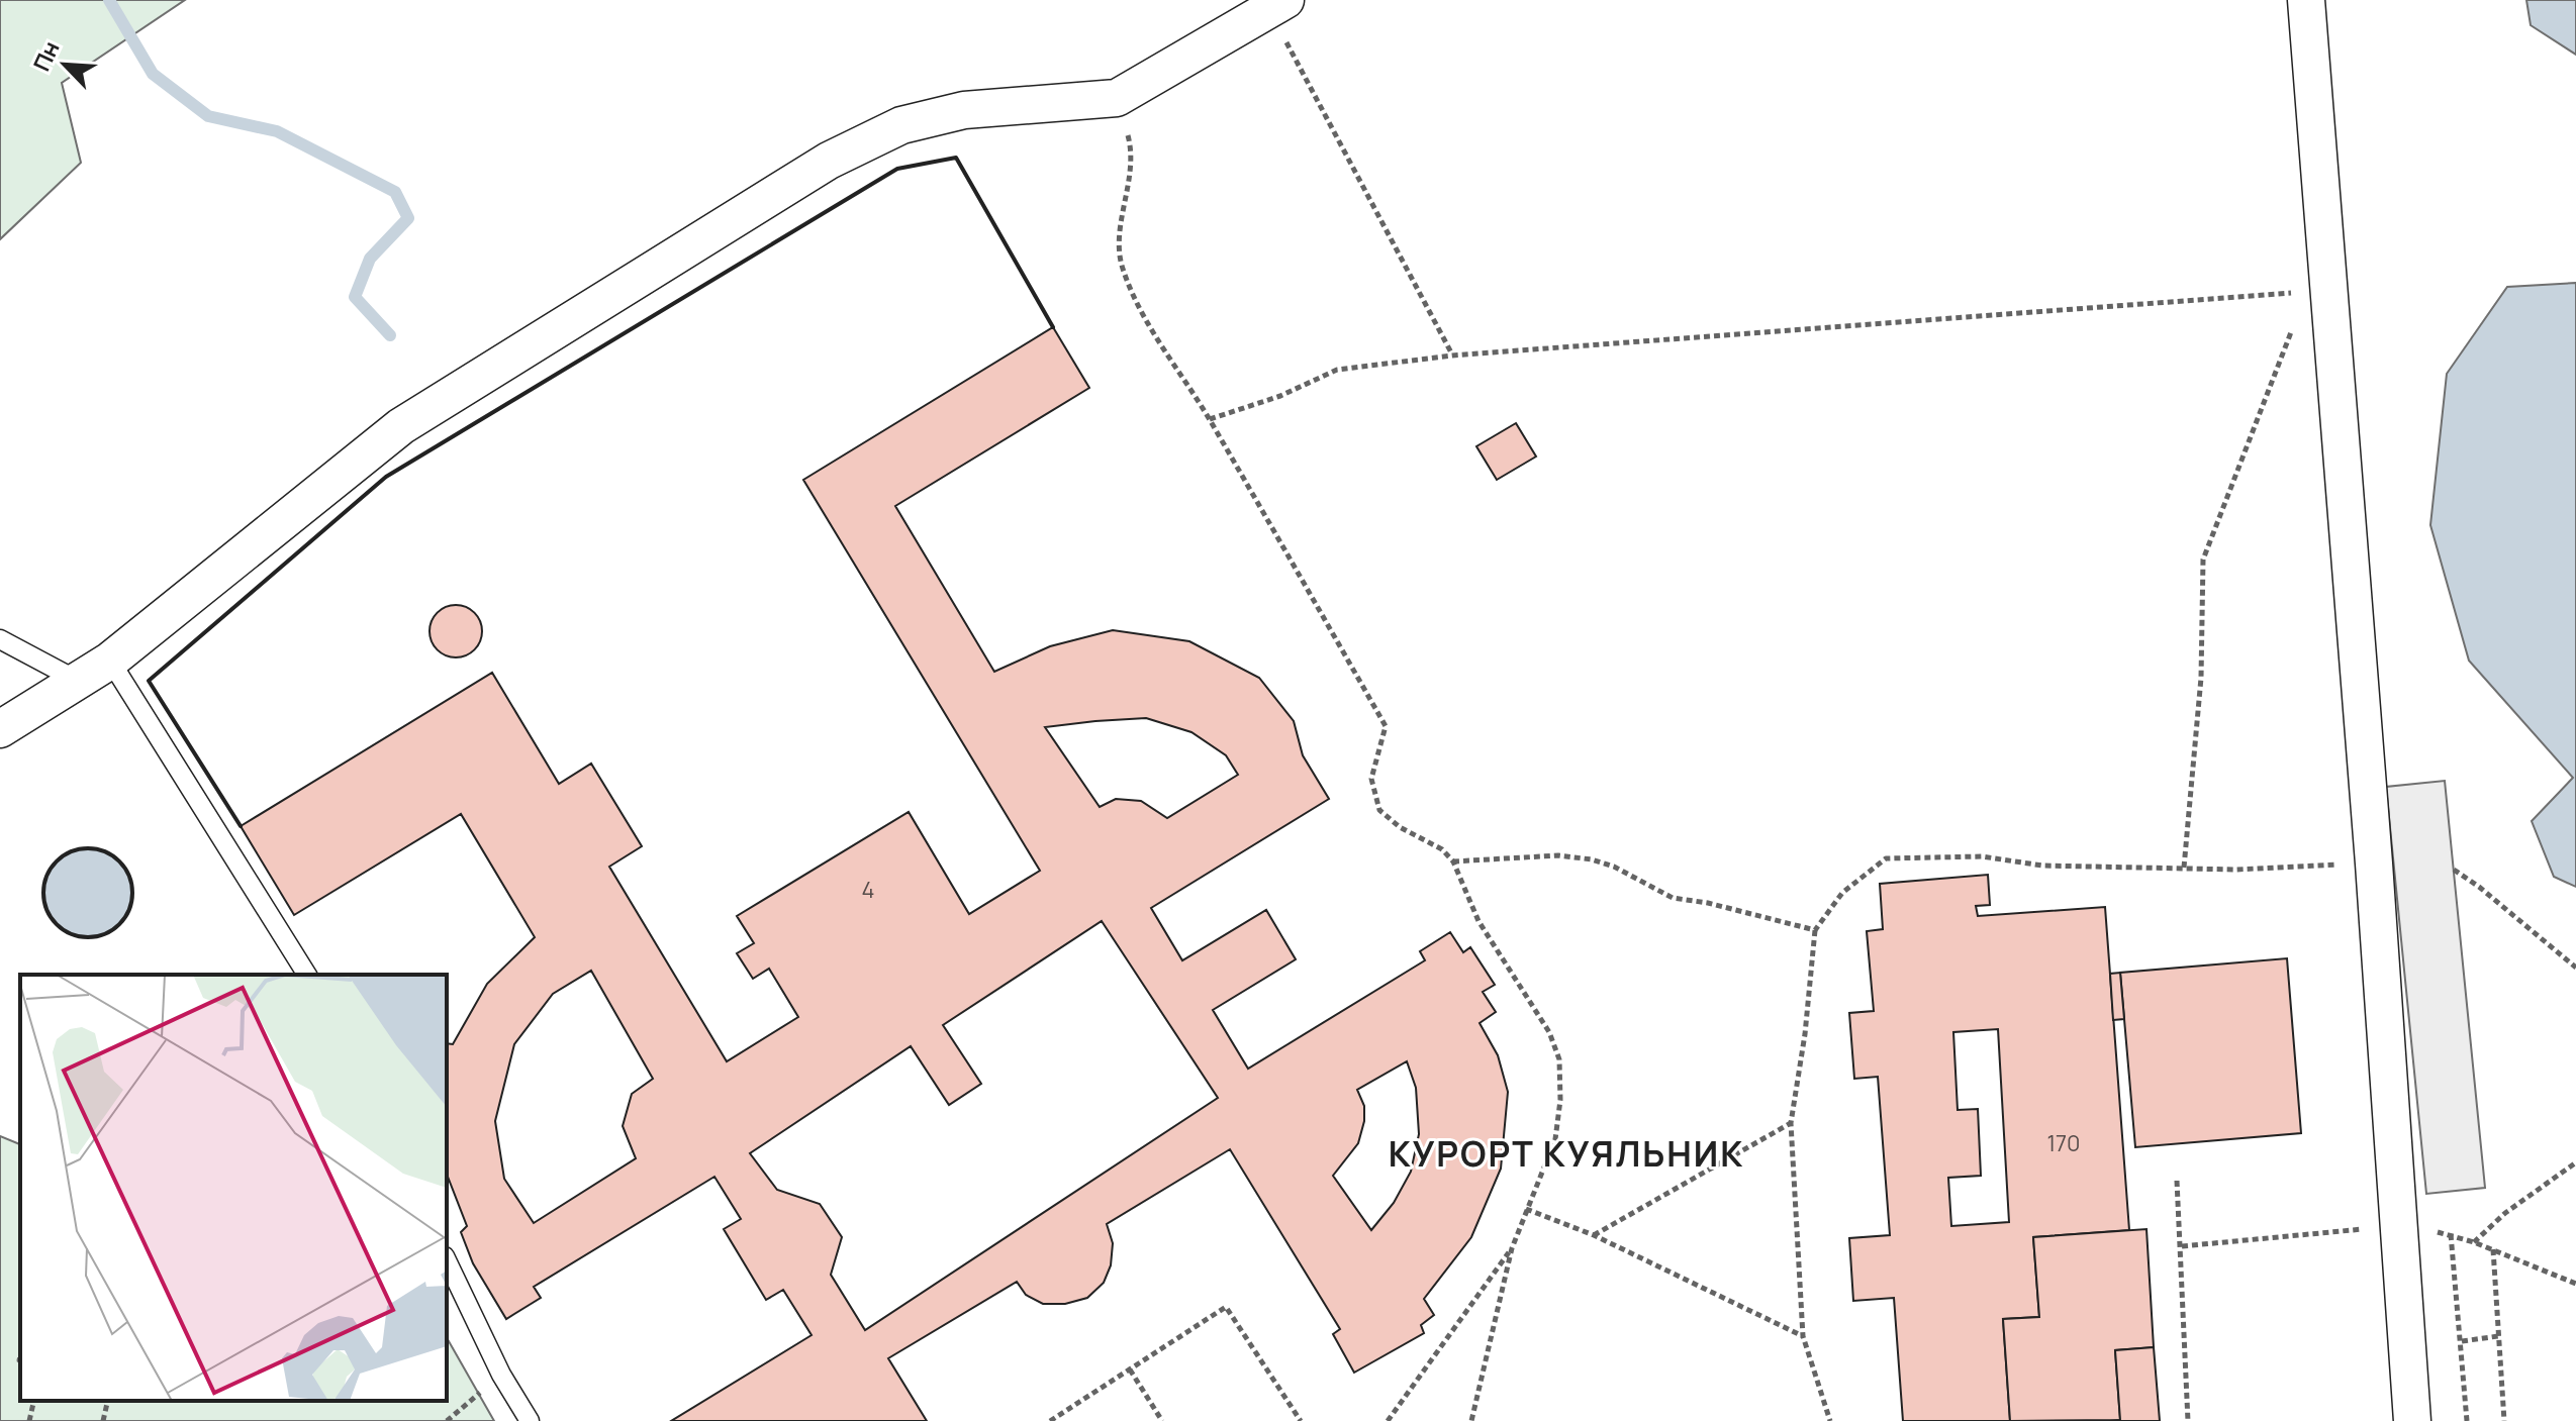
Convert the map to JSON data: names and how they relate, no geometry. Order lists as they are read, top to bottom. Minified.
{"districts":["КУРОРТ КУЯЛЬНИК"],"house_numbers":["4","170"],"north":"top left"}
